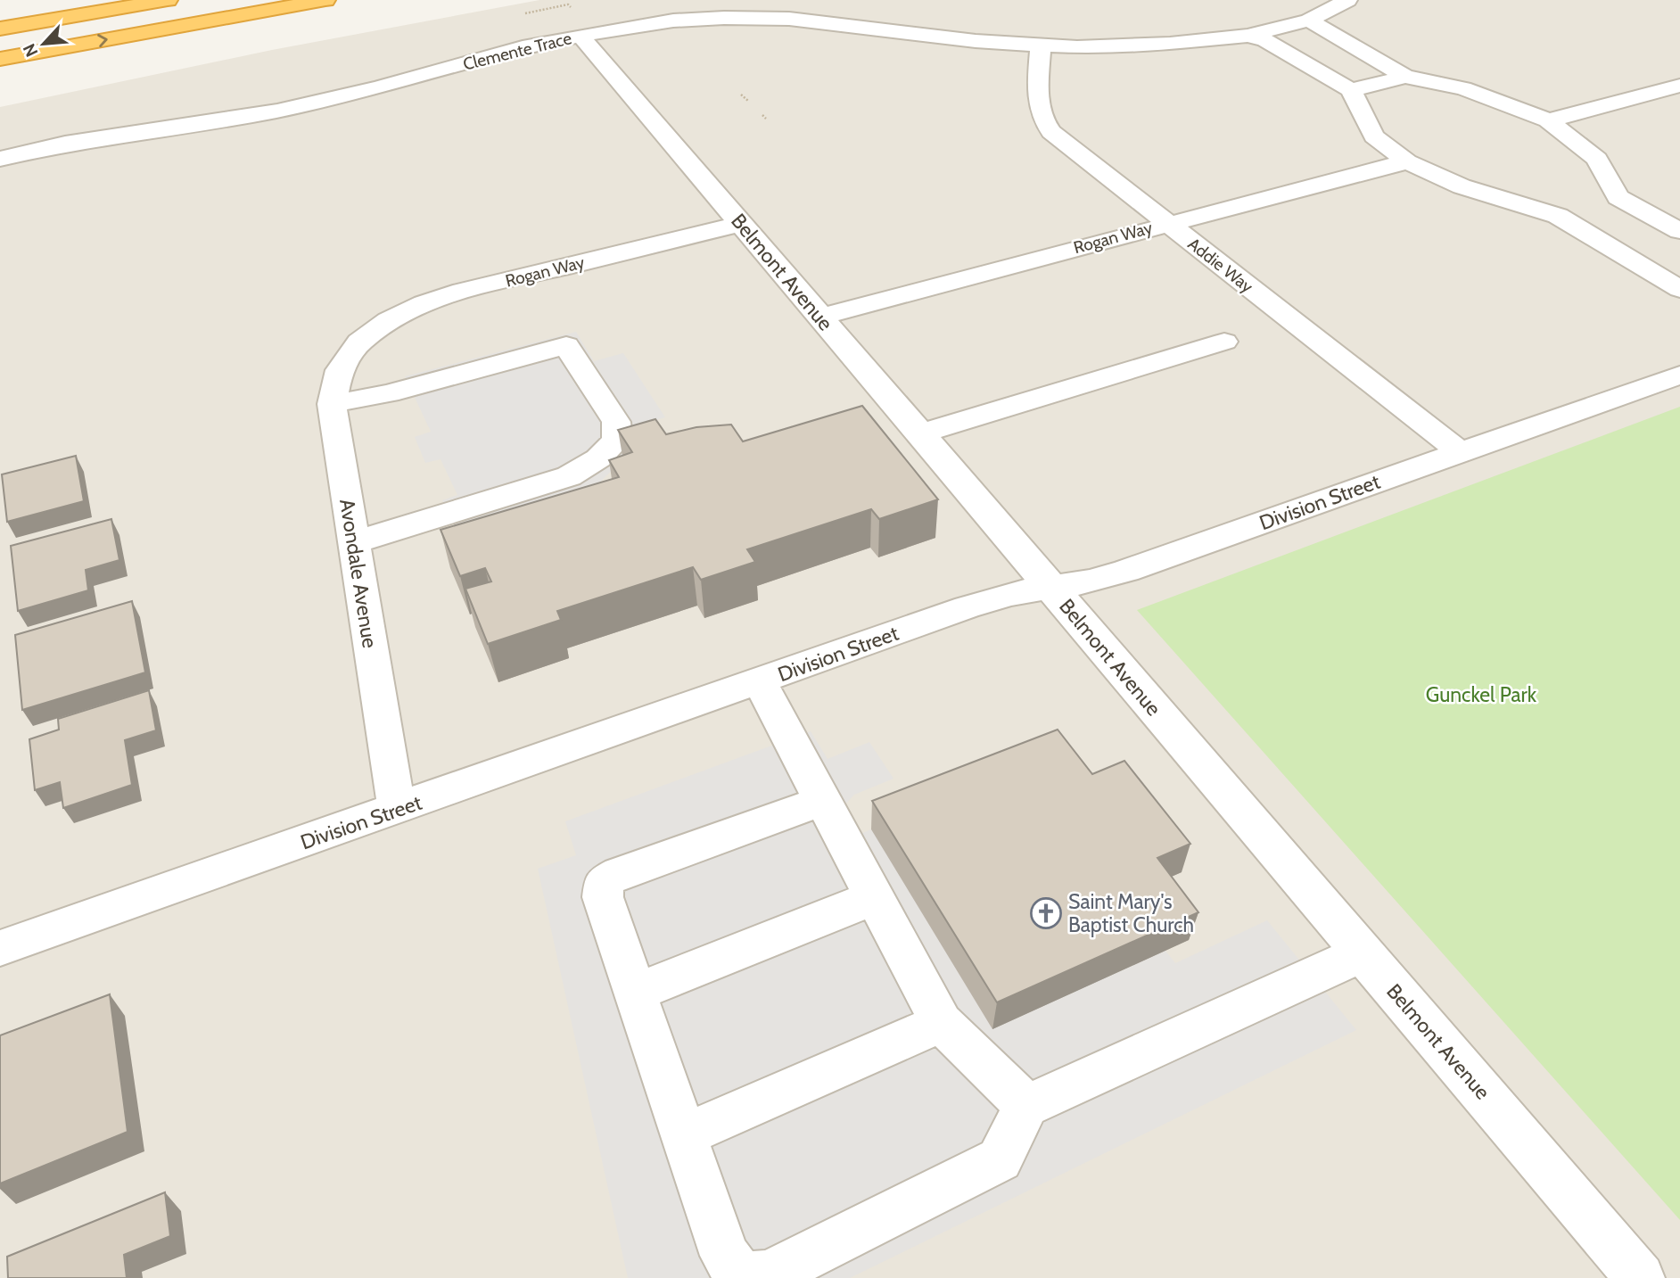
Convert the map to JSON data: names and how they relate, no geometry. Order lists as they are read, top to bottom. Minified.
{"streets":{"street":["Clemente Trace","Rogan Way","Addie Way","Belmont Avenue","Division Street","Avondale Avenue"]},"crossings":[["Clemente Trace","Addie Way"],["Clemente Trace","Belmont Avenue"],["Rogan Way","Addie Way"],["Rogan Way","Belmont Avenue"],["Rogan Way","Avondale Avenue"],["Addie Way","Division Street"],["Belmont Avenue","Division Street"],["Division Street","Avondale Avenue"]],"parks":["Gunckel Park"],"places":{"church":["Saint Mary's Baptist Church"]},"north":"bottom left"}
